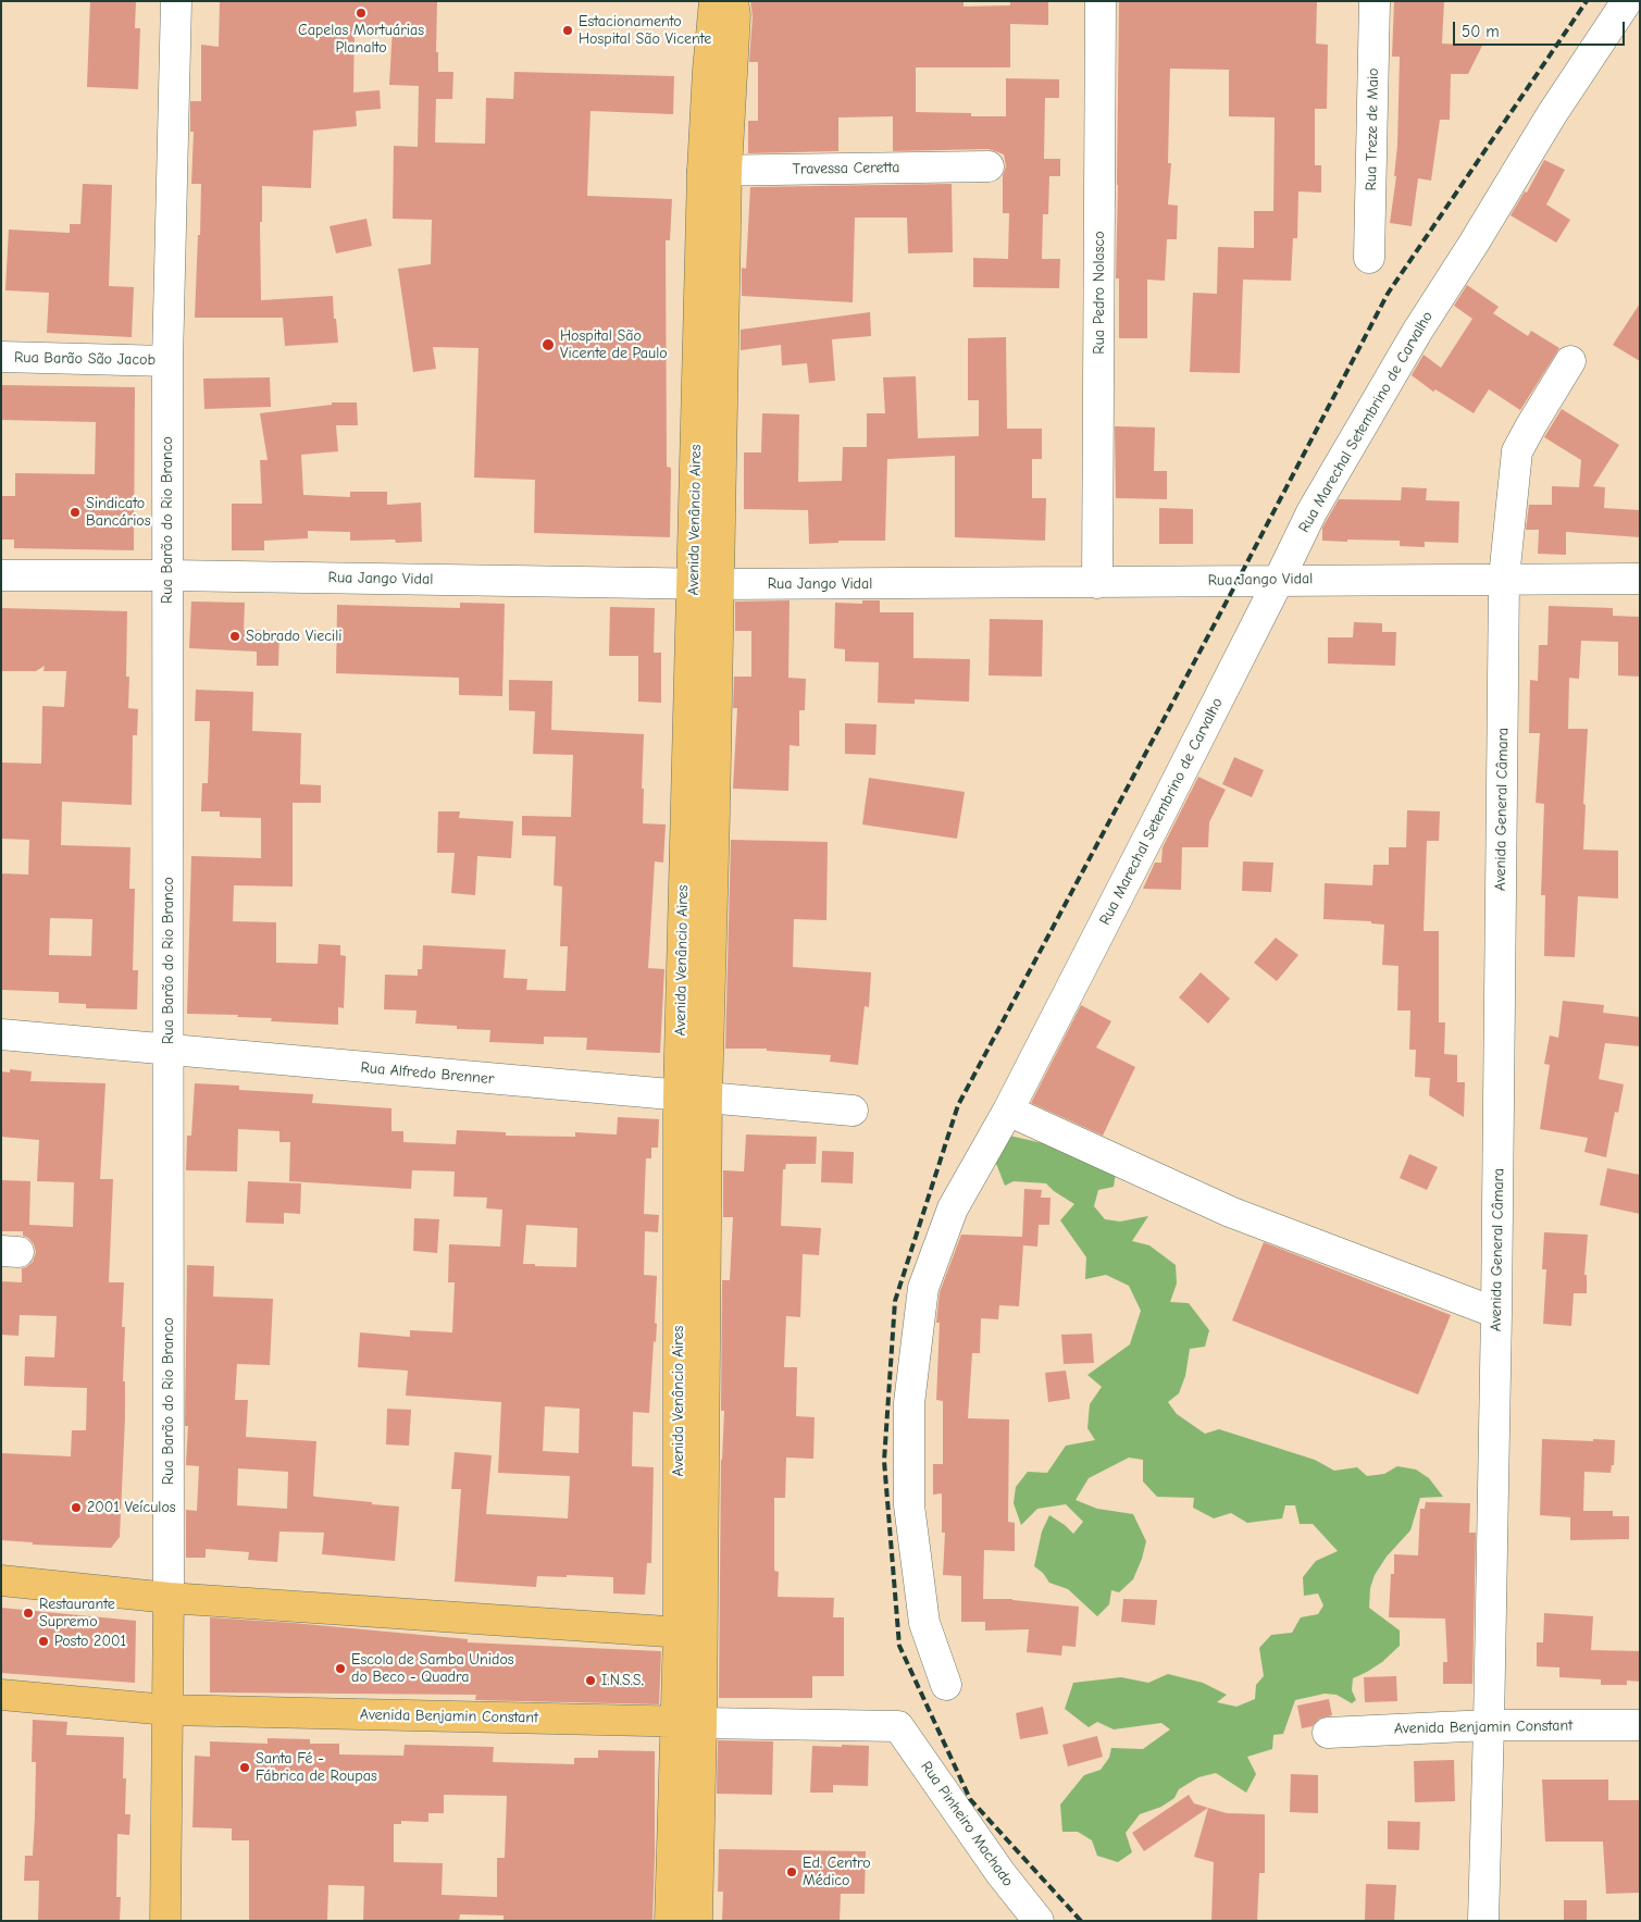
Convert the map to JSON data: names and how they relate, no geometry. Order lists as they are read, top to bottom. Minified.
{"streets":{"main road":["Rua Barão do Rio Branco","Avenida Venâncio Aires","Avenida Benjamin Constant"],"street":["Rua Treze de Maio","Travessa Ceretta","Rua Pedro Nolasco","Rua Barão São Jacob","Rua Marechal Setembrino de Carvalho","Rua Jango Vidal","Avenida General Câmara","Rua Alfredo Brenner","Rua Pinheiro Machado"]},"crossings":[["Travessa Ceretta","Avenida Venâncio Aires"],["Rua Pedro Nolasco","Rua Jango Vidal"],["Rua Barão São Jacob","Rua Barão do Rio Branco"],["Rua Marechal Setembrino de Carvalho","Rua Jango Vidal"],["Rua Barão do Rio Branco","Rua Jango Vidal"],["Rua Barão do Rio Branco","Rua Alfredo Brenner"],["Rua Barão do Rio Branco","Avenida Benjamin Constant"],["Avenida Venâncio Aires","Rua Jango Vidal"],["Avenida Venâncio Aires","Rua Alfredo Brenner"],["Avenida Venâncio Aires","Avenida Benjamin Constant"],["Rua Jango Vidal","Avenida General Câmara"],["Avenida General Câmara","Avenida Benjamin Constant"],["Avenida Benjamin Constant","Rua Pinheiro Machado"]],"places":["Capelas Mortuárias Planalto","Estacionamento Hospital São Vicente","Hospital São Vicente de Paulo","Sindicato Bancários","Sobrado Viecili","2001 Veículos","Restaurante Supremo","Posto 2001","Escola de Samba Unidos do Beco - Quadra","I.N.S.S.","Santa Fé - Fábrica de Roupas","Ed. Centro Médico"],"scale_bar":"50 m"}
